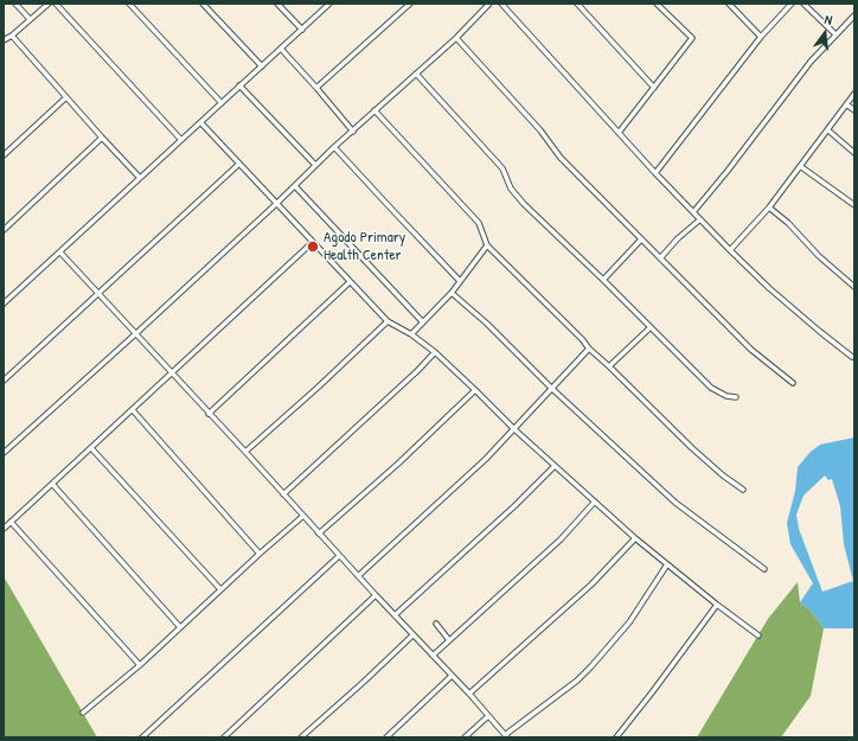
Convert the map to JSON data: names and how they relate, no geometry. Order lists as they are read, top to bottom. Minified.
{"places":["Agodo Primary Health Center"],"north":"top"}
